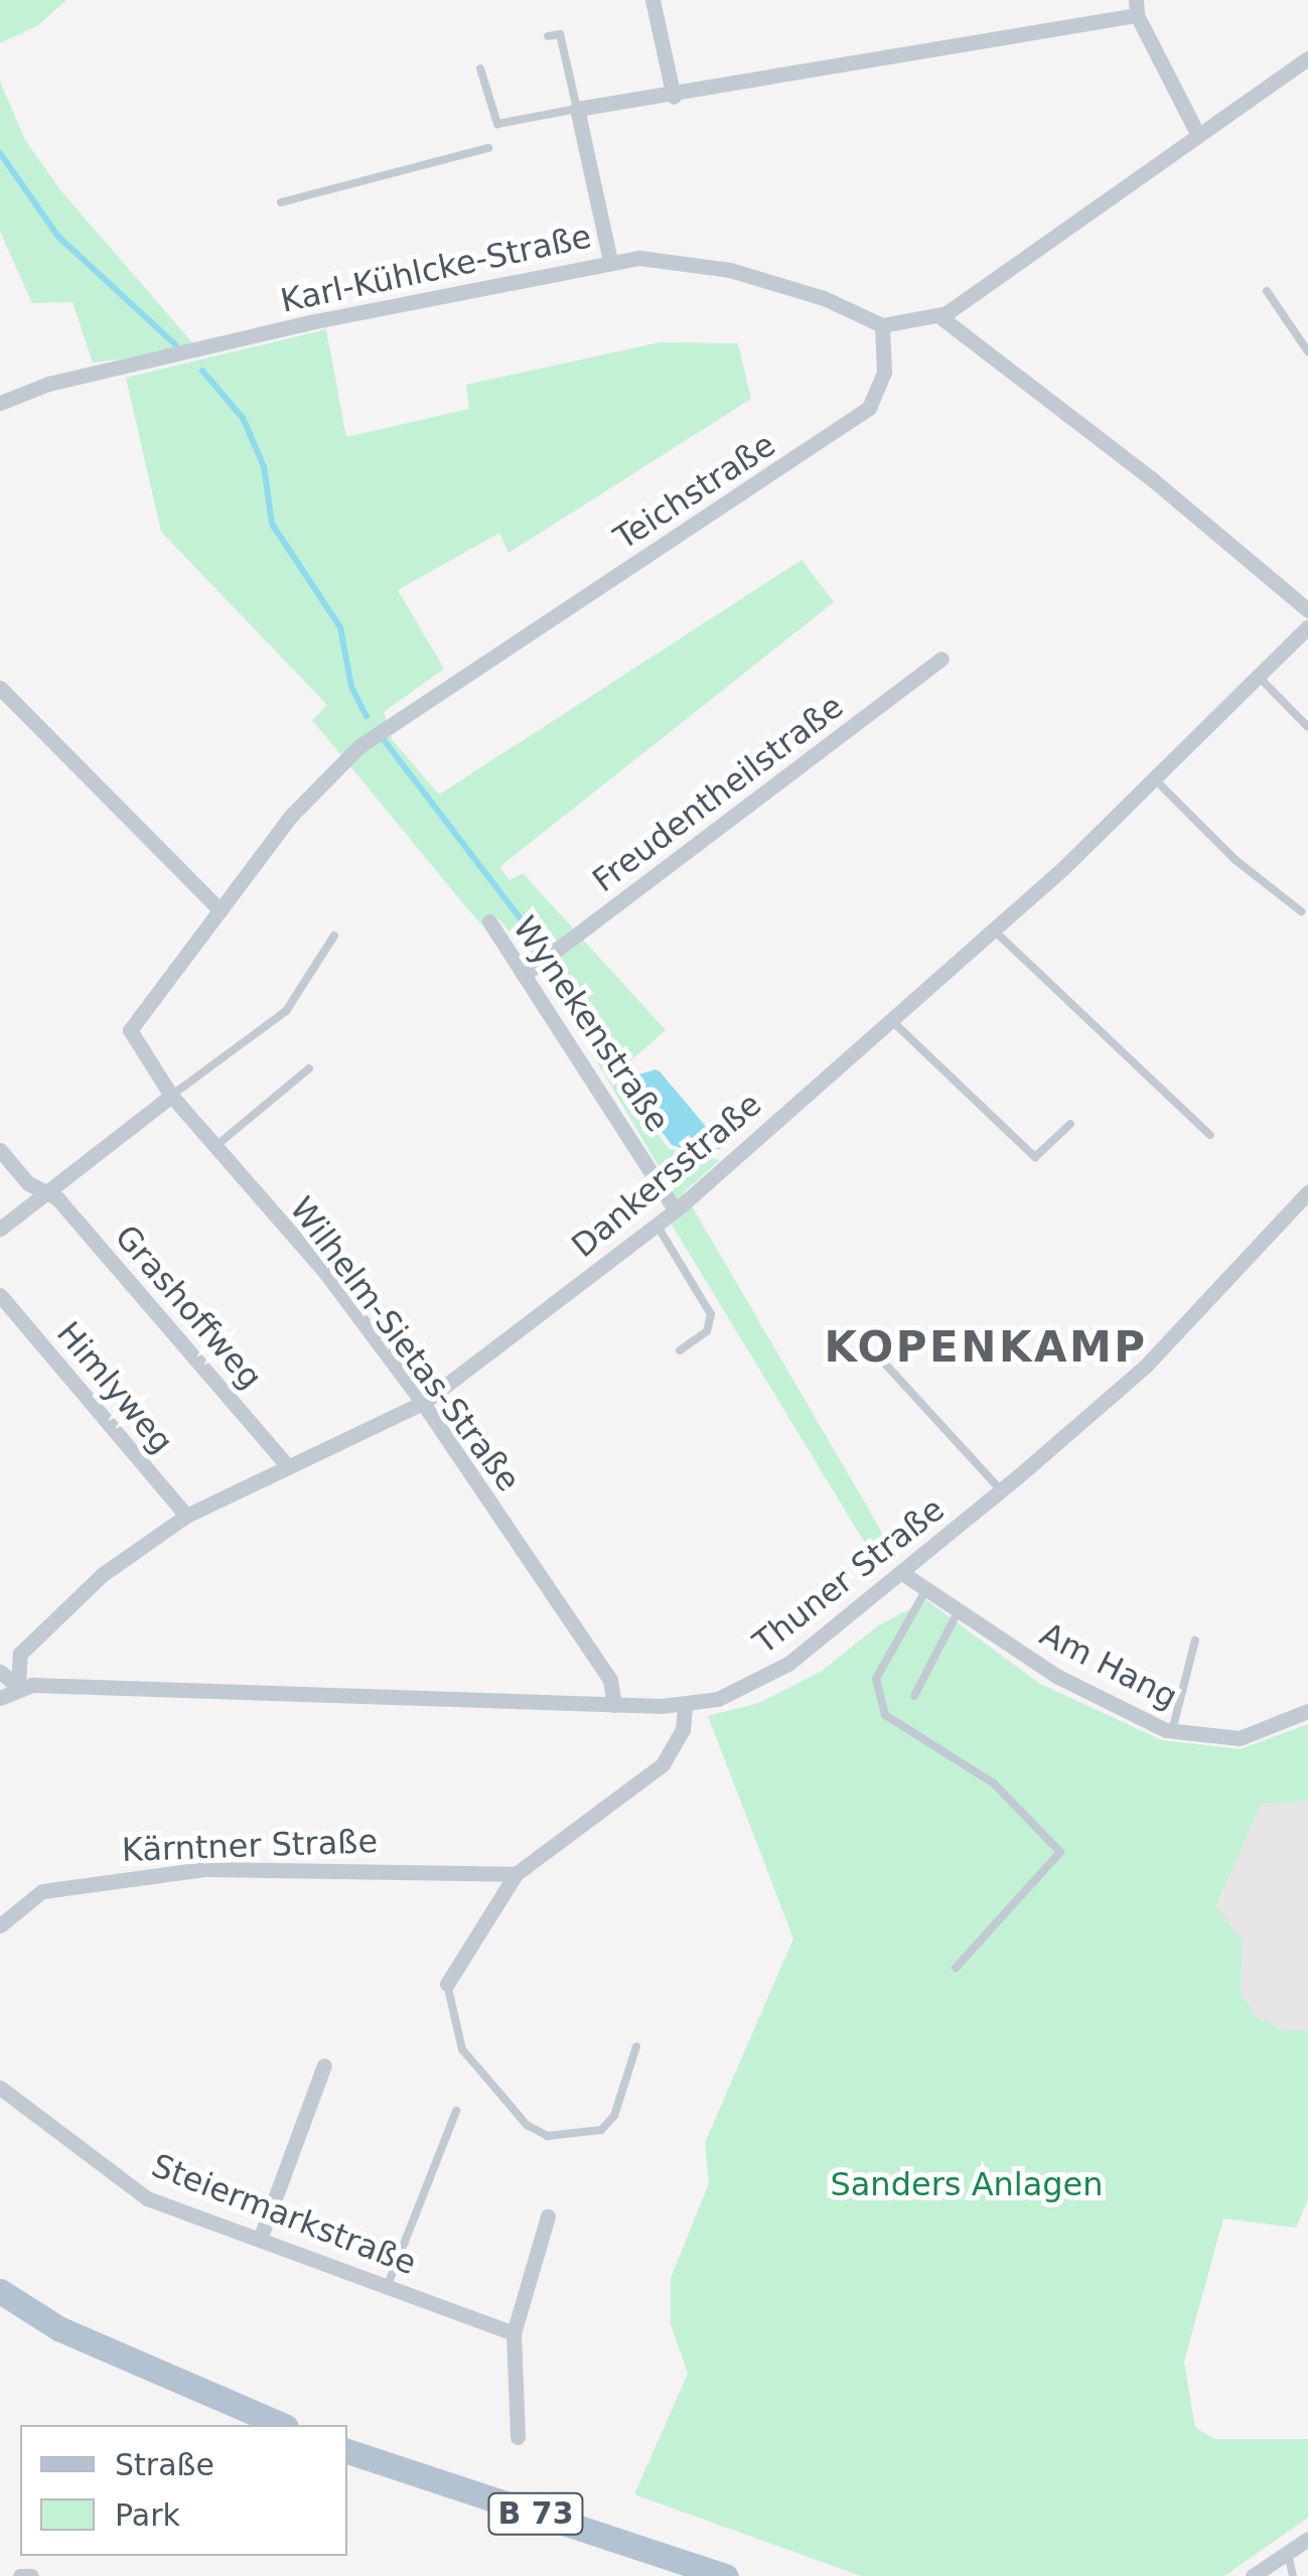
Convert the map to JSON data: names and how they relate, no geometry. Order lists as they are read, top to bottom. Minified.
{"streets":{"main road":["B 73"],"street":["Karl-Kühlcke-Straße","Teichstraße","Freudentheilstraße","Wynekenstraße","Dankersstraße","Grashoffweg","Wilhelm-Sietas-Straße","Himlyweg","Thuner Straße","Am Hang","Kärntner Straße","Steiermarkstraße"]},"crossings":[["Karl-Kühlcke-Straße","Teichstraße"],["Teichstraße","Wilhelm-Sietas-Straße"],["Freudentheilstraße","Wynekenstraße"],["Wynekenstraße","Dankersstraße"],["Dankersstraße","Grashoffweg"],["Dankersstraße","Wilhelm-Sietas-Straße"],["Dankersstraße","Himlyweg"],["Dankersstraße","Thuner Straße"],["Wilhelm-Sietas-Straße","Thuner Straße"],["Thuner Straße","Am Hang"]],"districts":["KOPENKAMP"],"parks":["Sanders Anlagen"],"legend":["Straße","Park"]}
